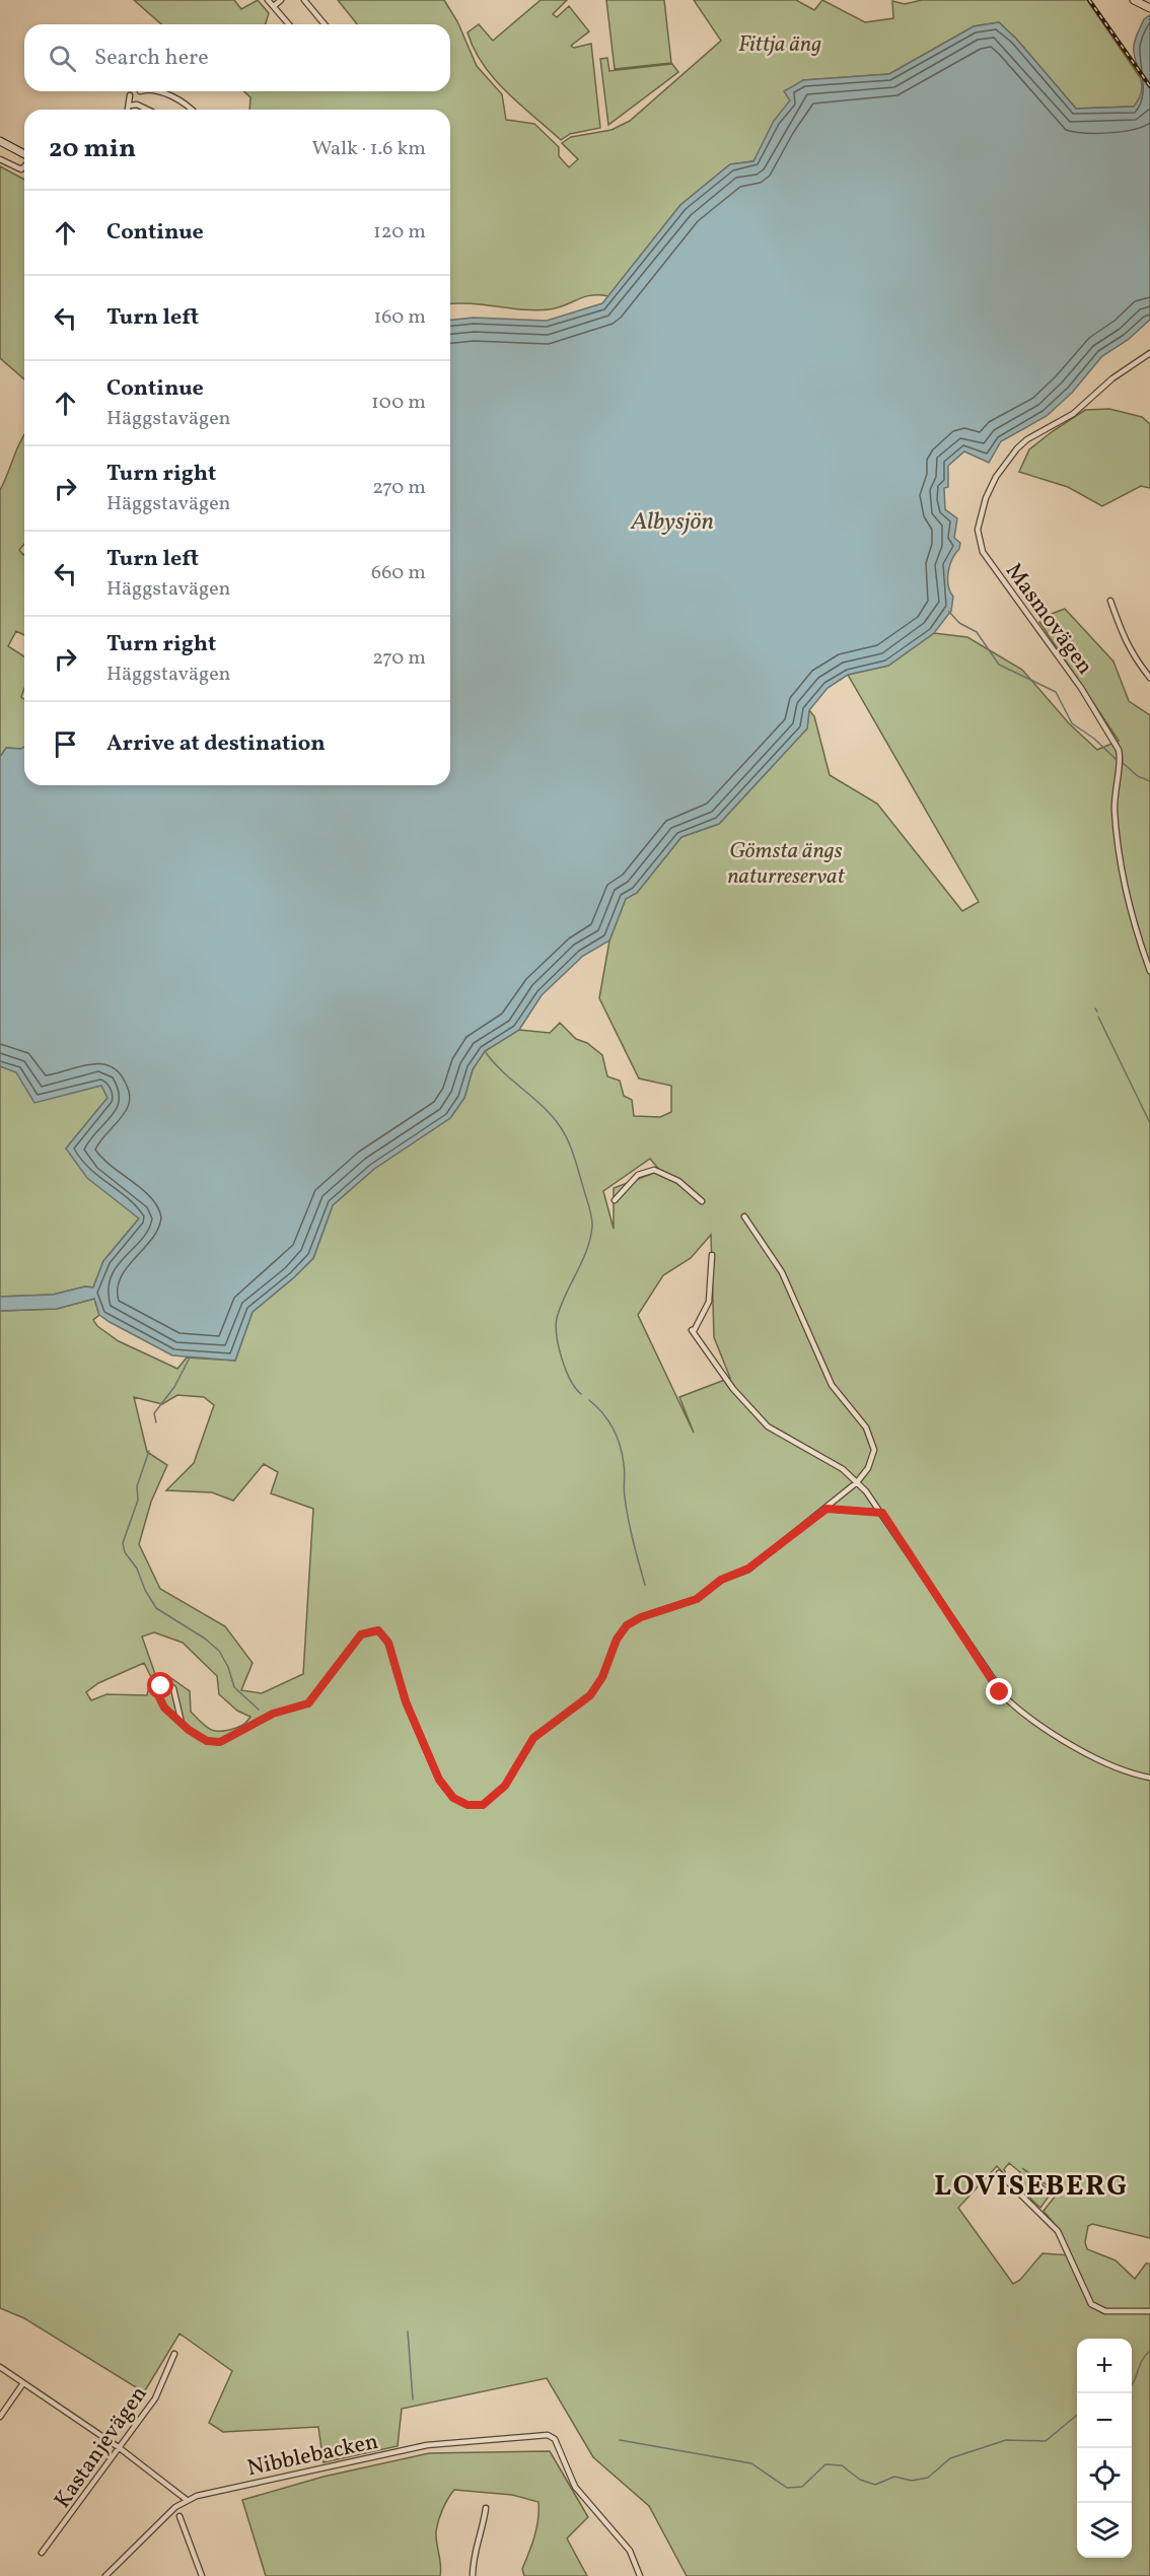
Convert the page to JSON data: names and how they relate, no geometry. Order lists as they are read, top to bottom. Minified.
{"streets":{"street":["Masmovägen","Kastanjevägen","Nibblebacken"]},"districts":["LOVISEBERG"],"water":["Albysjön"],"parks":["Fittja äng","Gömsta ängs naturreservat"],"page":{"search":"Search here","heading":["20 min","Walk · 1.6 km"],"list":[["Continue","120 m"],["Turn left","160 m"],["Continue","Häggstavägen","100 m"],["Turn right","Häggstavägen","270 m"],["Turn left","Häggstavägen","660 m"],["Turn right","Häggstavägen","270 m"],"Arrive at destination"],"map_buttons":["+","−"]}}
